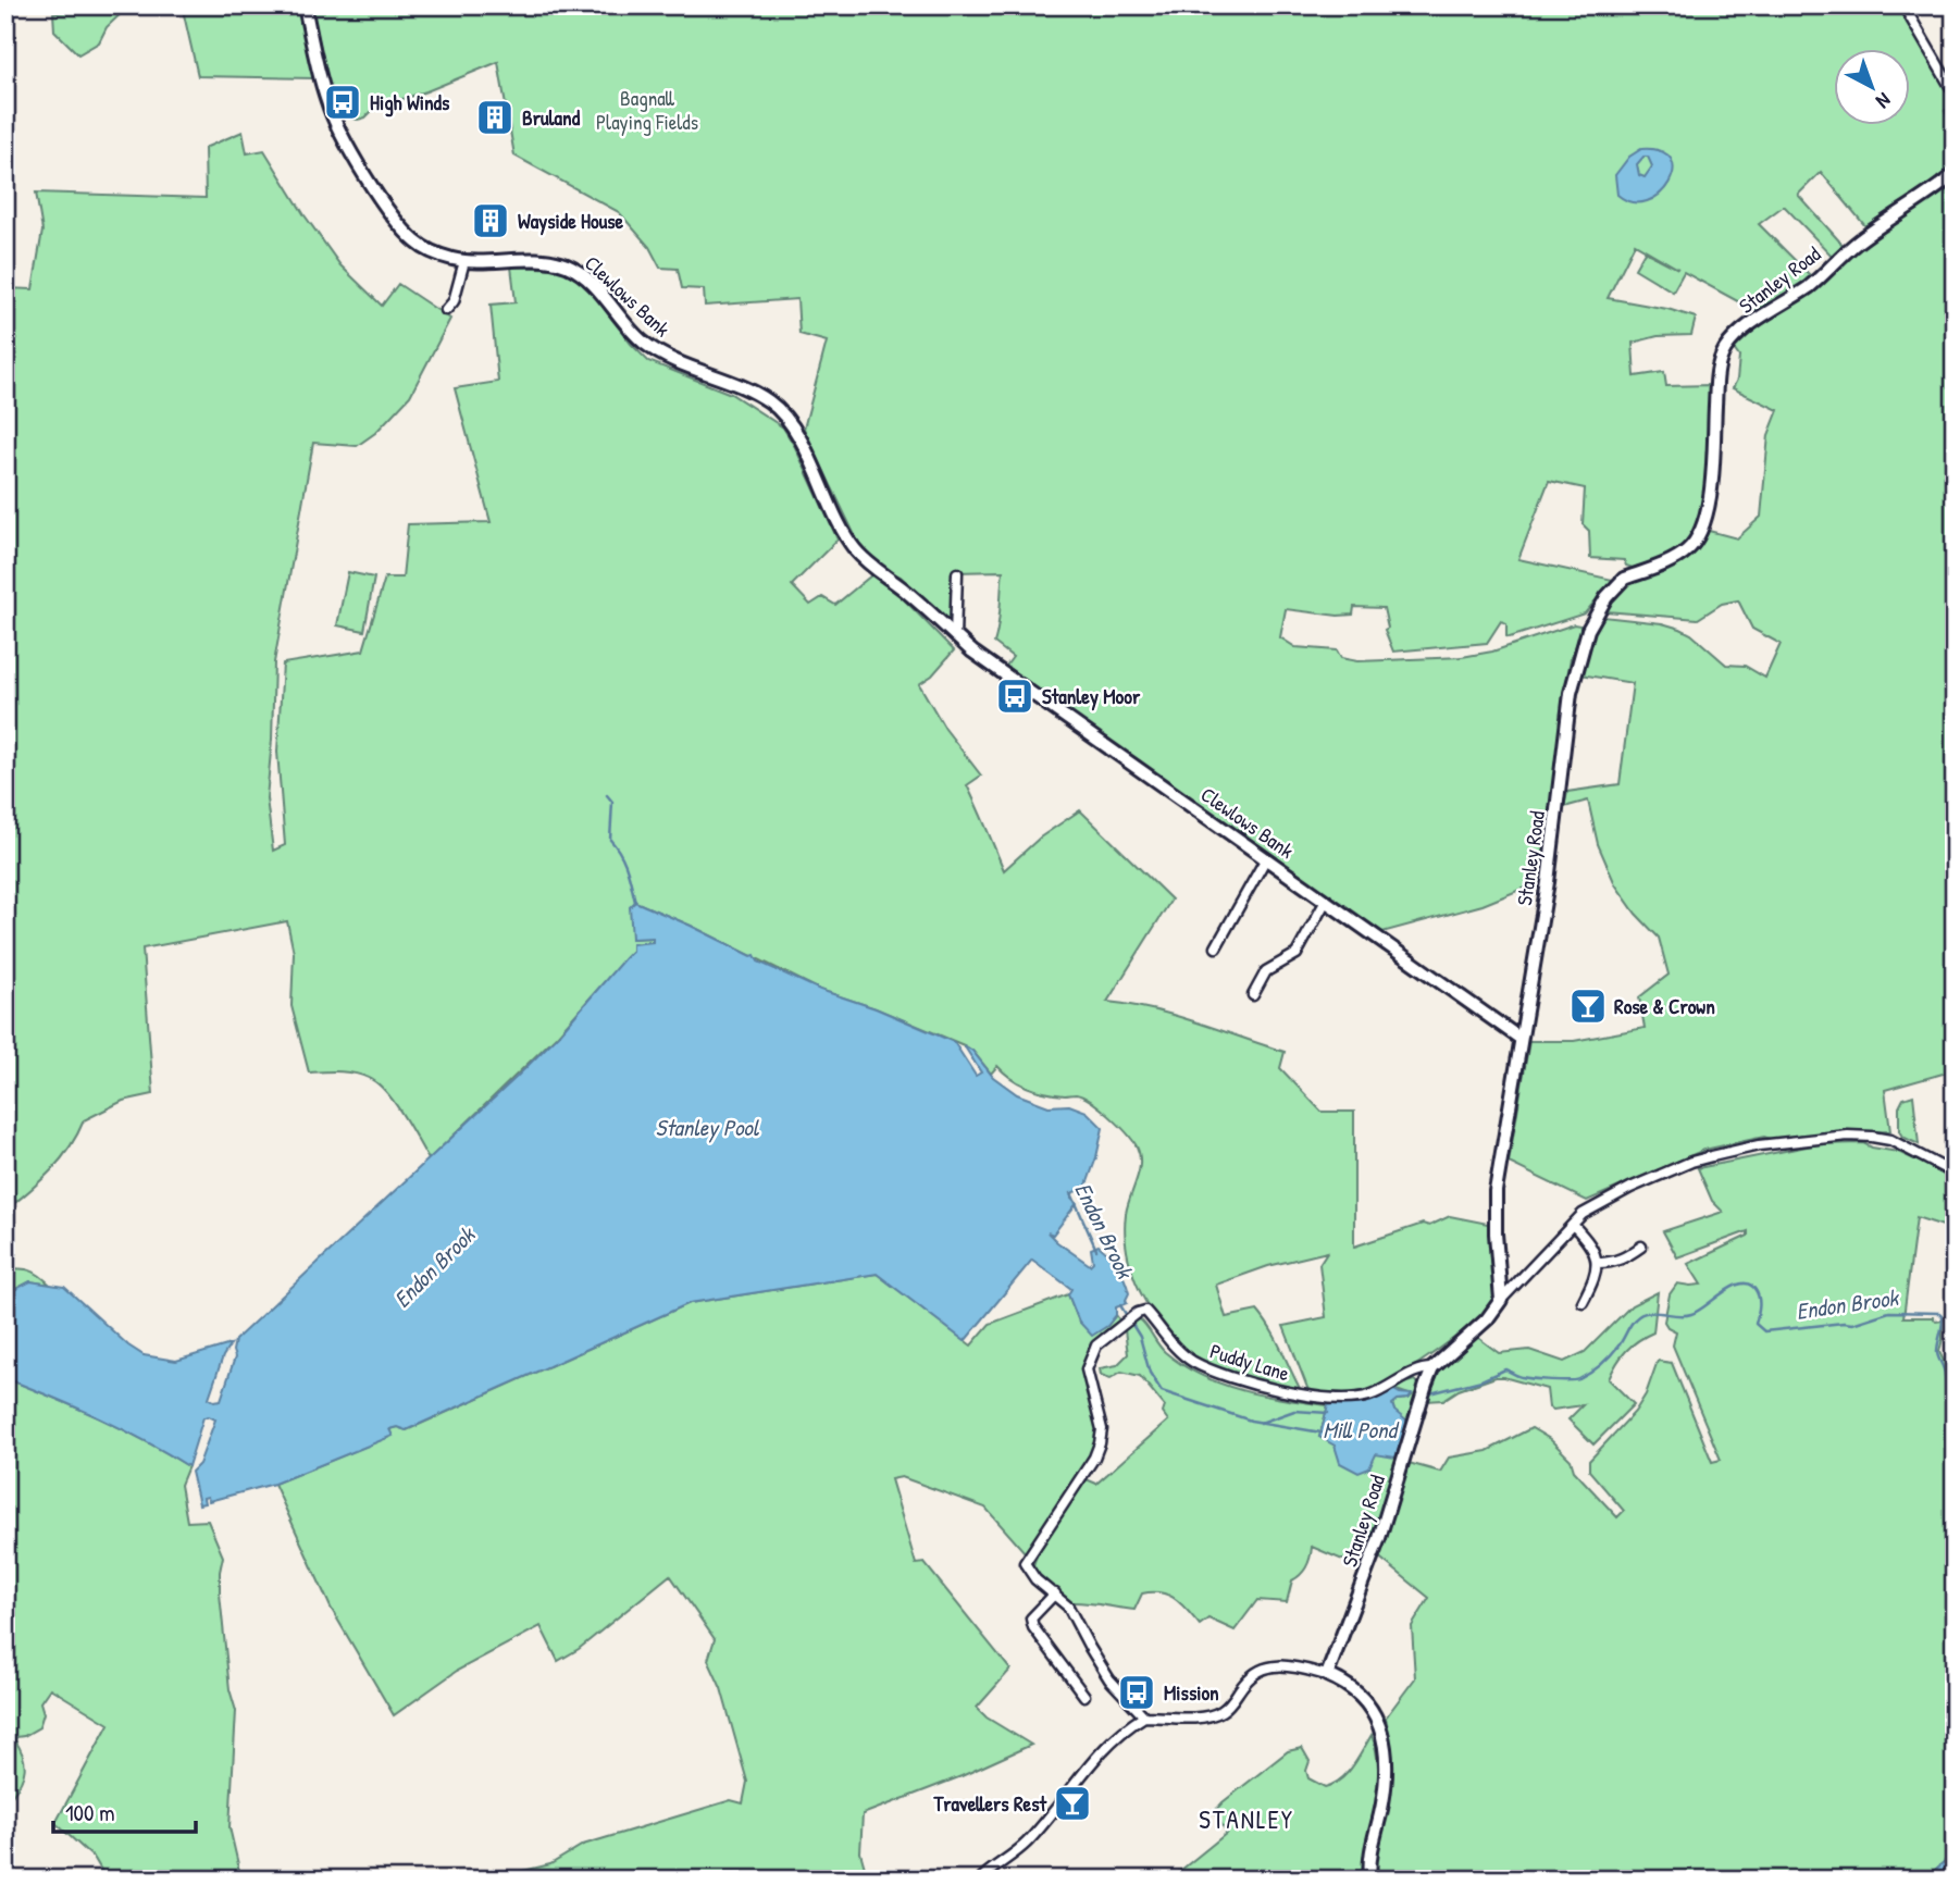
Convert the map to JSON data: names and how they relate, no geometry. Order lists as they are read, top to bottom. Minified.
{"streets":{"street":["Stanley Road","Clewlows Bank","Puddy Lane"]},"crossings":[["Stanley Road","Clewlows Bank"],["Stanley Road","Puddy Lane"]],"districts":["STANLEY"],"water":["Stanley Pool","Endon Brook","Mill Pond"],"parks":["Bagnall Playing Fields"],"places":{"bus stop":["High Winds","Stanley Moor","Mission"],"building":["Bruland","Wayside House"],"bar":["Rose & Crown","Travellers Rest"]},"scale_bar":"100 m","north":"bottom right"}
